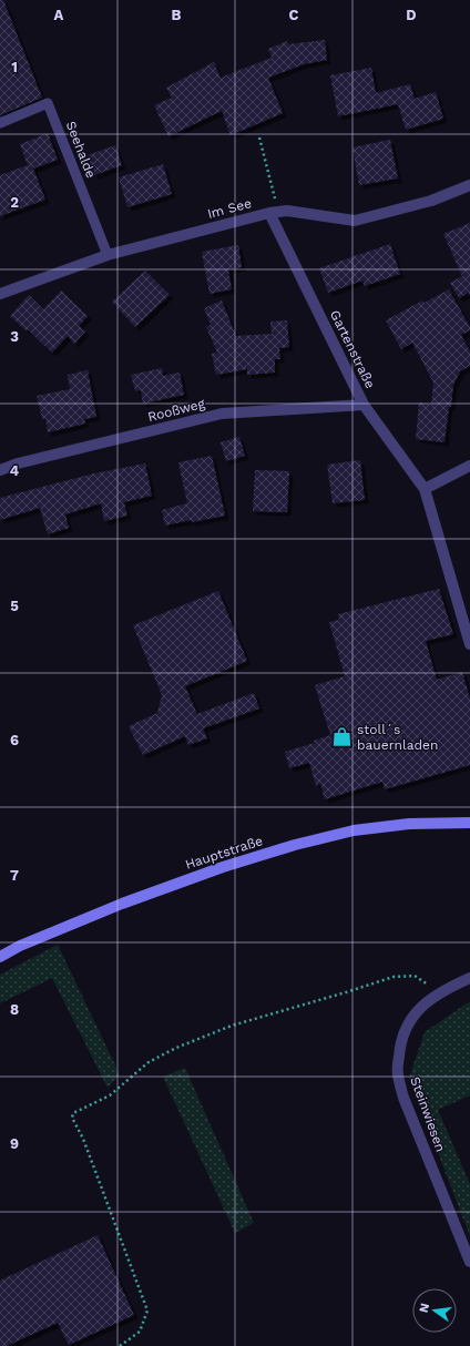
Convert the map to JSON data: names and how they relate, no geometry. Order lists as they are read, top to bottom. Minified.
{"streets":{"main road":["Hauptstraße"],"street":["Im See","Gartenstraße","Rooßweg","Steinwiesen"],"lane":["Seehalde"]},"crossings":[["Seehalde","Im See"],["Im See","Gartenstraße"],["Gartenstraße","Rooßweg"]],"places":{"shop":["stoll´s bauernladen"]},"north":"left","grid":{"columns":["A","B","C","D"],"rows":["1","2","3","4","5","6","7","8","9"]}}
